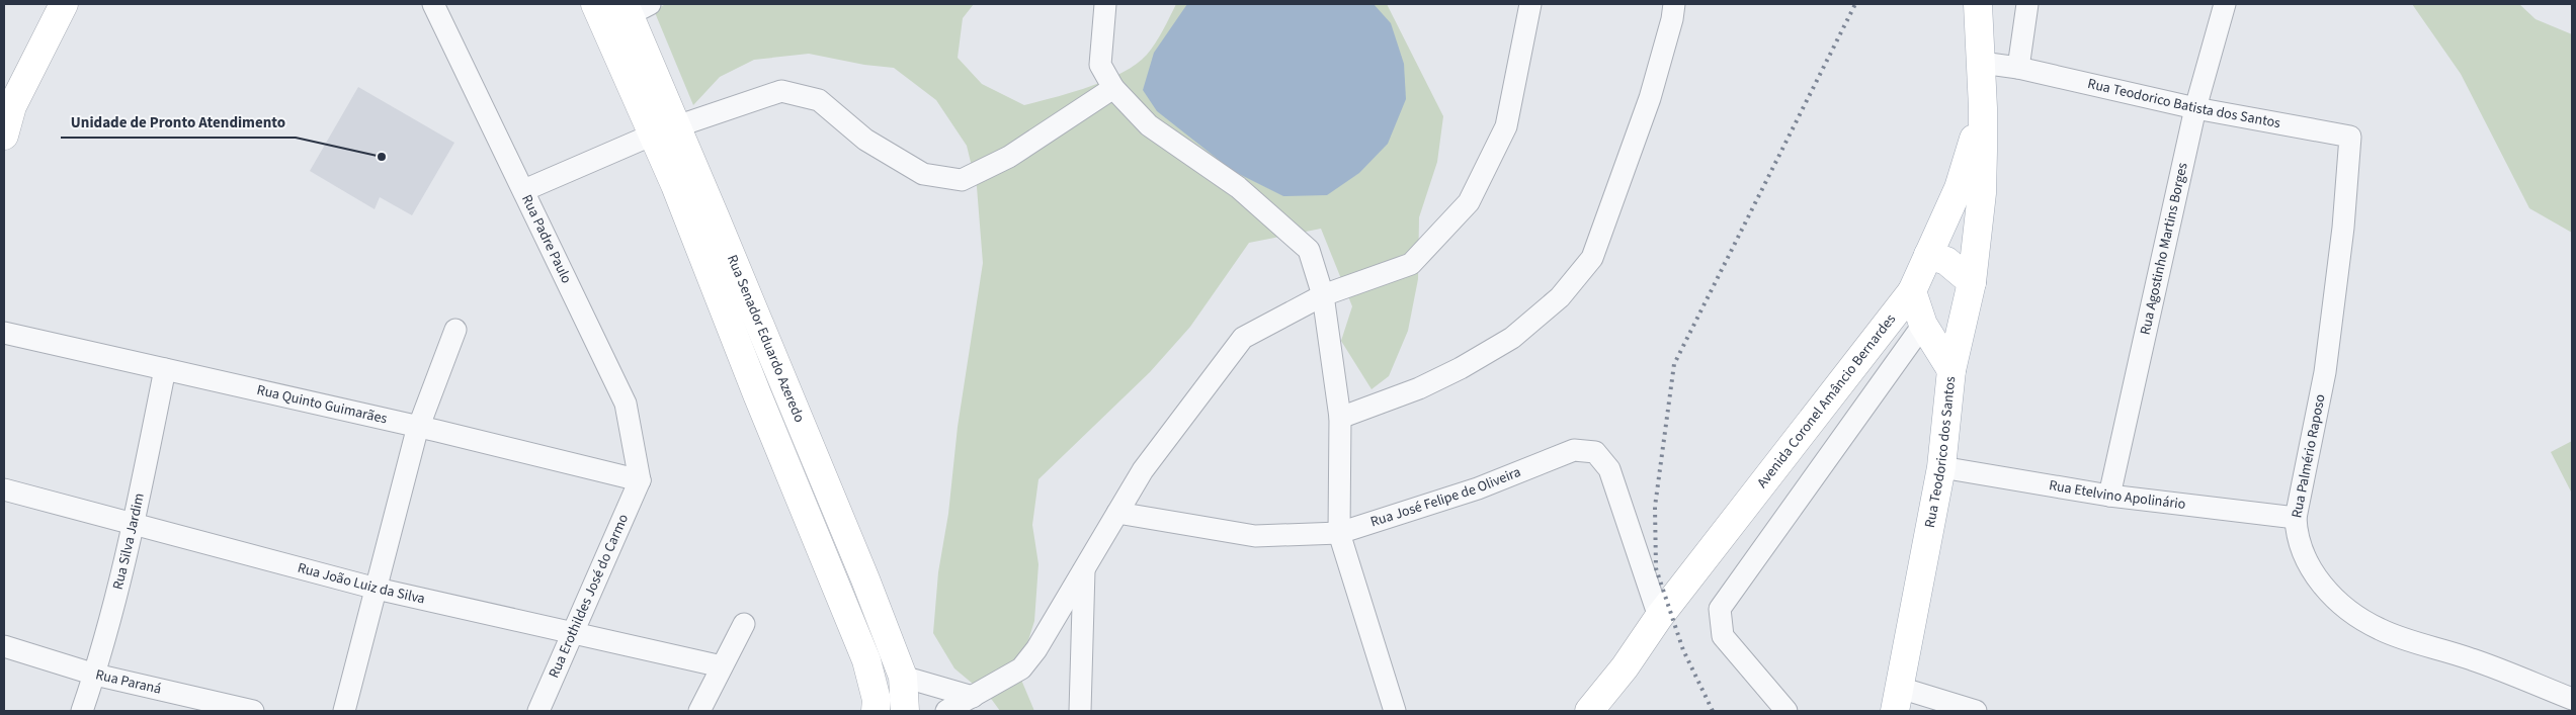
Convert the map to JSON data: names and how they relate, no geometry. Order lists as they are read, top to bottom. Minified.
{"streets":{"street":["Rua Teodorico Batista dos Santos","Rua Padre Paulo","Rua Agostinho Martins Borges","Rua Senador Eduardo Azeredo","Avenida Coronel Amâncio Bernardes","Rua Quinto Guimarães","Rua Teodorico dos Santos","Rua Palmério Raposo","Rua Etelvino Apolinário","Rua José Felipe de Oliveira","Rua Silva Jardim","Rua João Luiz da Silva","Rua Erothildes José do Carmo","Rua Paraná"]},"crossings":[["Rua Teodorico Batista dos Santos","Rua Agostinho Martins Borges"],["Rua Teodorico Batista dos Santos","Rua Teodorico dos Santos"],["Rua Teodorico Batista dos Santos","Rua Palmério Raposo"],["Rua Padre Paulo","Rua Quinto Guimarães"],["Rua Padre Paulo","Rua Erothildes José do Carmo"],["Rua Agostinho Martins Borges","Rua Etelvino Apolinário"],["Avenida Coronel Amâncio Bernardes","Rua Teodorico dos Santos"],["Avenida Coronel Amâncio Bernardes","Rua José Felipe de Oliveira"],["Rua Quinto Guimarães","Rua Silva Jardim"],["Rua Quinto Guimarães","Rua Erothildes José do Carmo"],["Rua Teodorico dos Santos","Rua Etelvino Apolinário"],["Rua Palmério Raposo","Rua Etelvino Apolinário"],["Rua Silva Jardim","Rua João Luiz da Silva"],["Rua Silva Jardim","Rua Paraná"],["Rua João Luiz da Silva","Rua Erothildes José do Carmo"]],"places":["Unidade de Pronto Atendimento"]}
